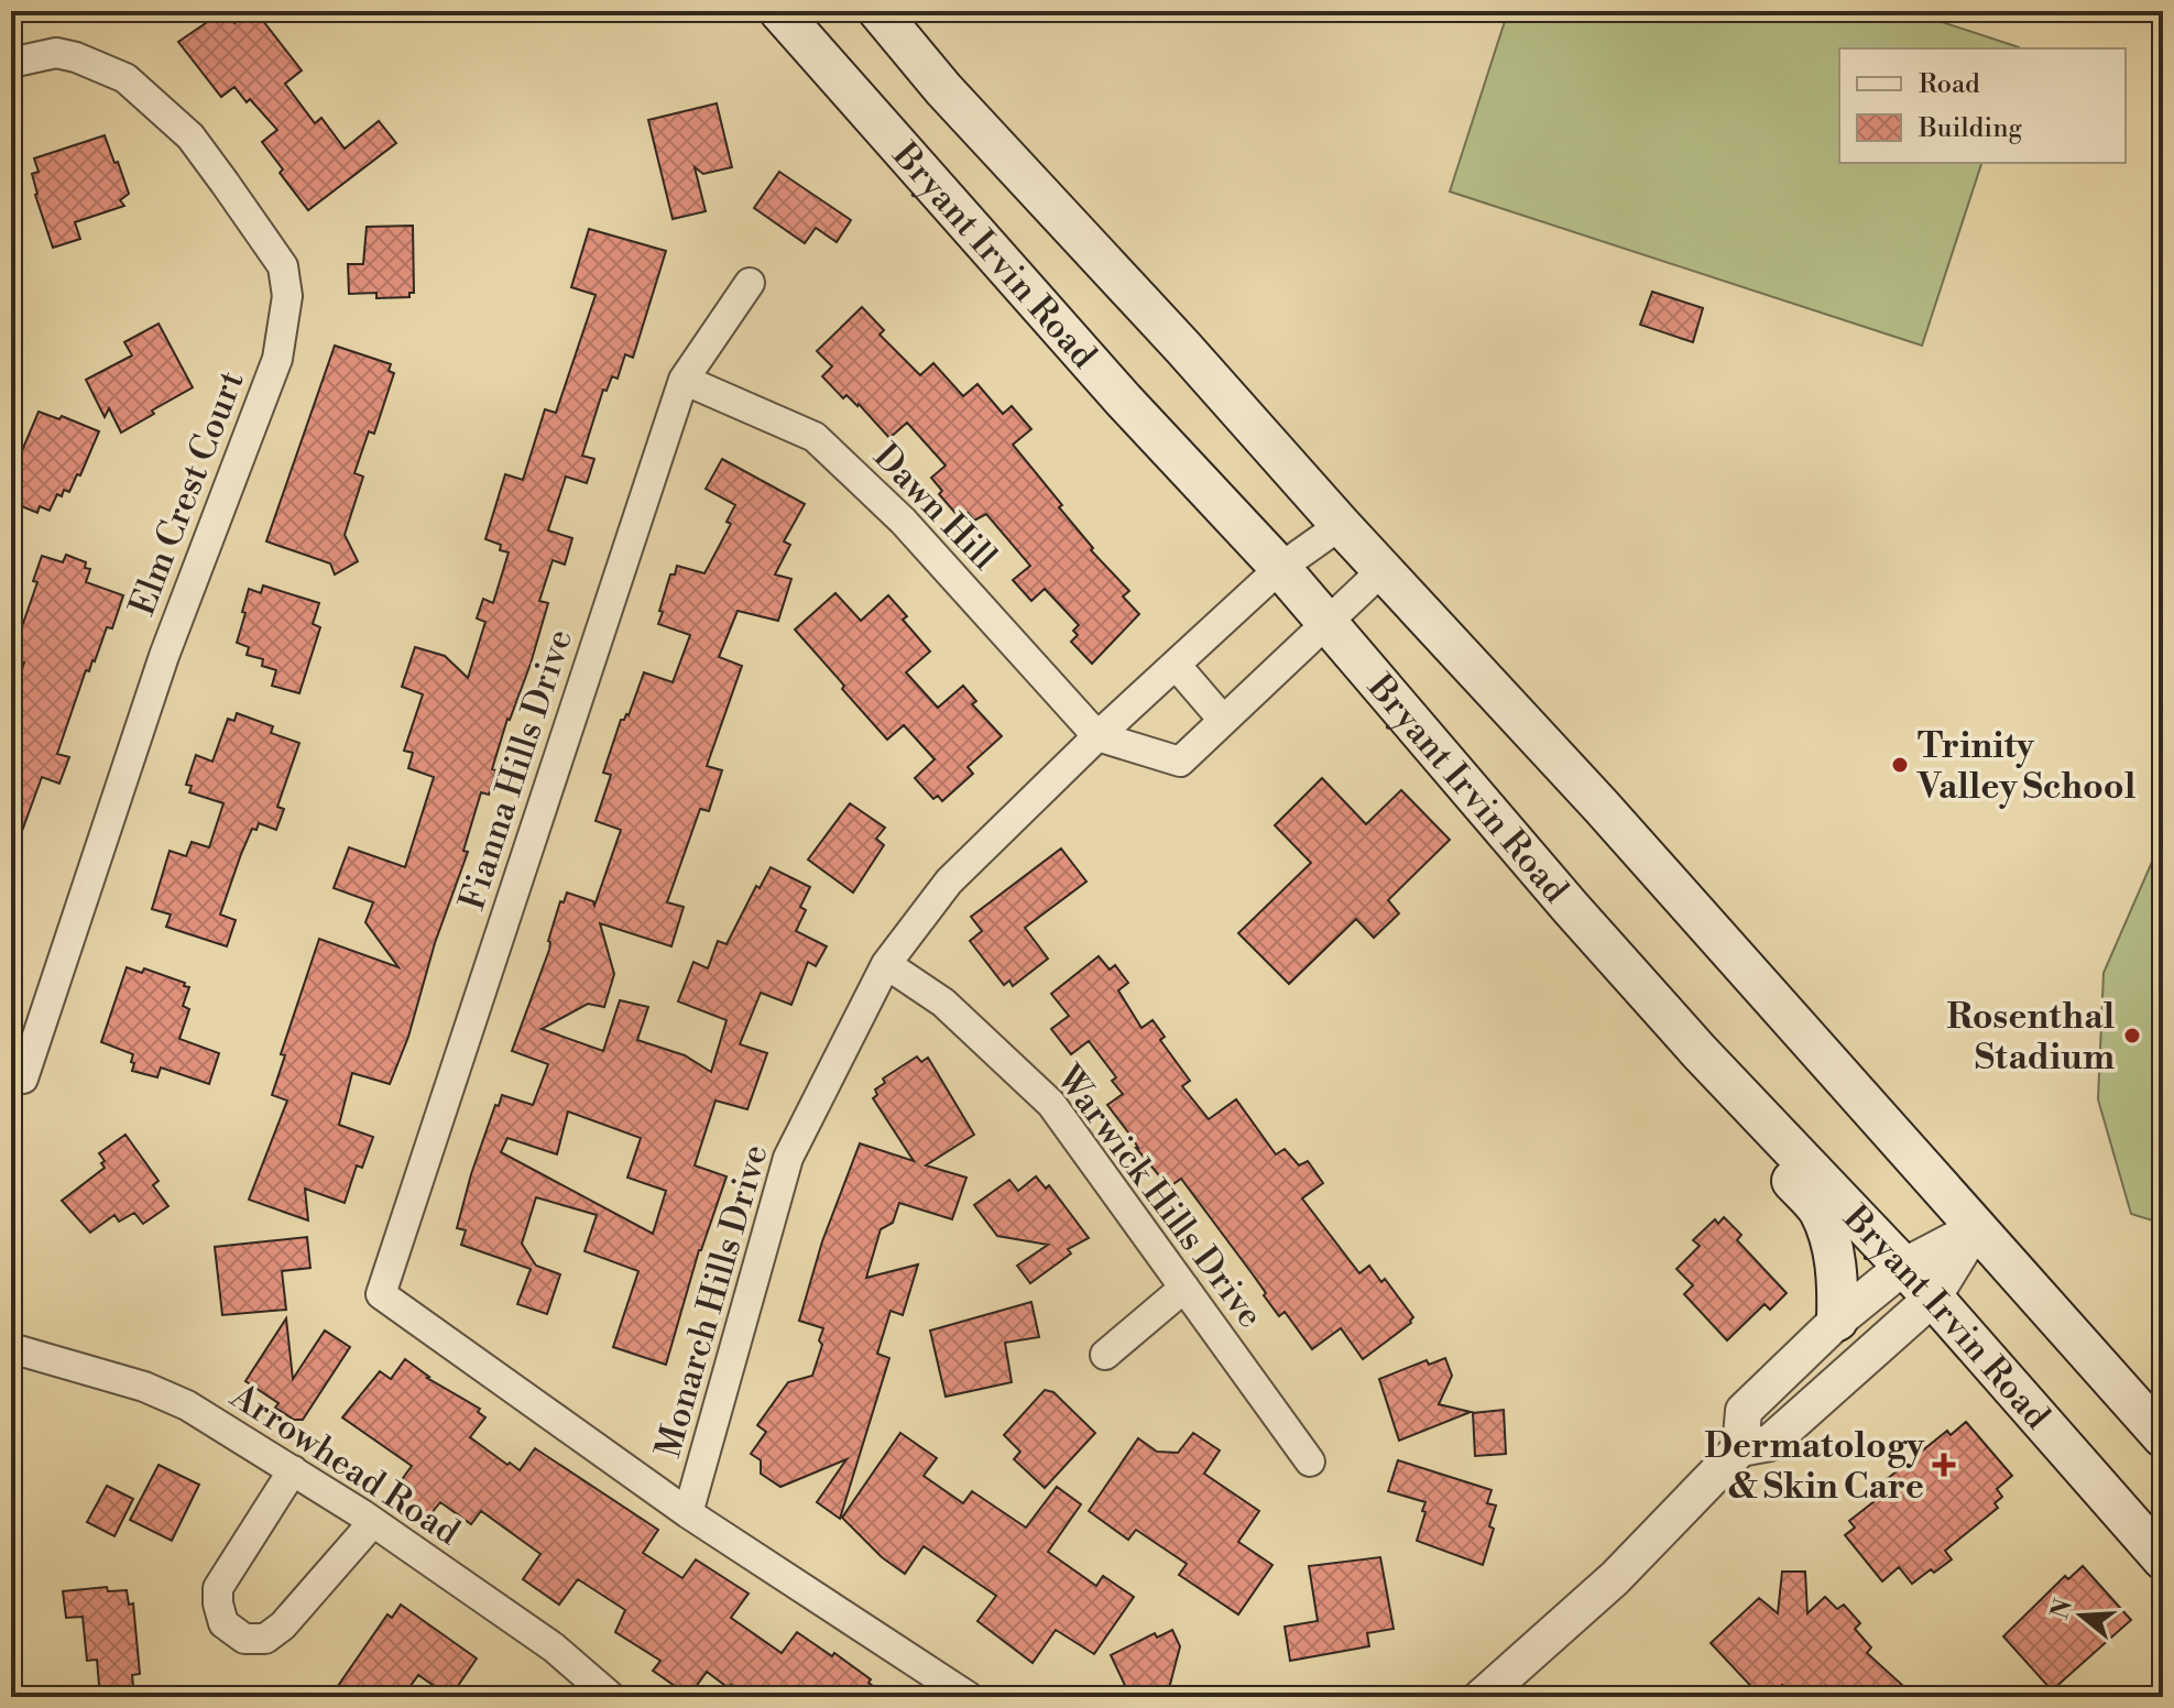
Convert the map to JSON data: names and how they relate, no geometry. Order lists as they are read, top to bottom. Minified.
{"streets":{"main road":["Bryant Irvin Road"],"street":["Elm Crest Court","Dawn Hill","Fianna Hills Drive","Warwick Hills Drive","Monarch Hills Drive","Arrowhead Road"]},"crossings":[["Bryant Irvin Road","Monarch Hills Drive"],["Dawn Hill","Fianna Hills Drive"],["Dawn Hill","Monarch Hills Drive"],["Fianna Hills Drive","Monarch Hills Drive"],["Warwick Hills Drive","Monarch Hills Drive"]],"places":{"other":["Trinity Valley School","Rosenthal Stadium"],"health":["Dermatology & Skin Care"]},"legend":["Road","Building"],"north":"left"}
